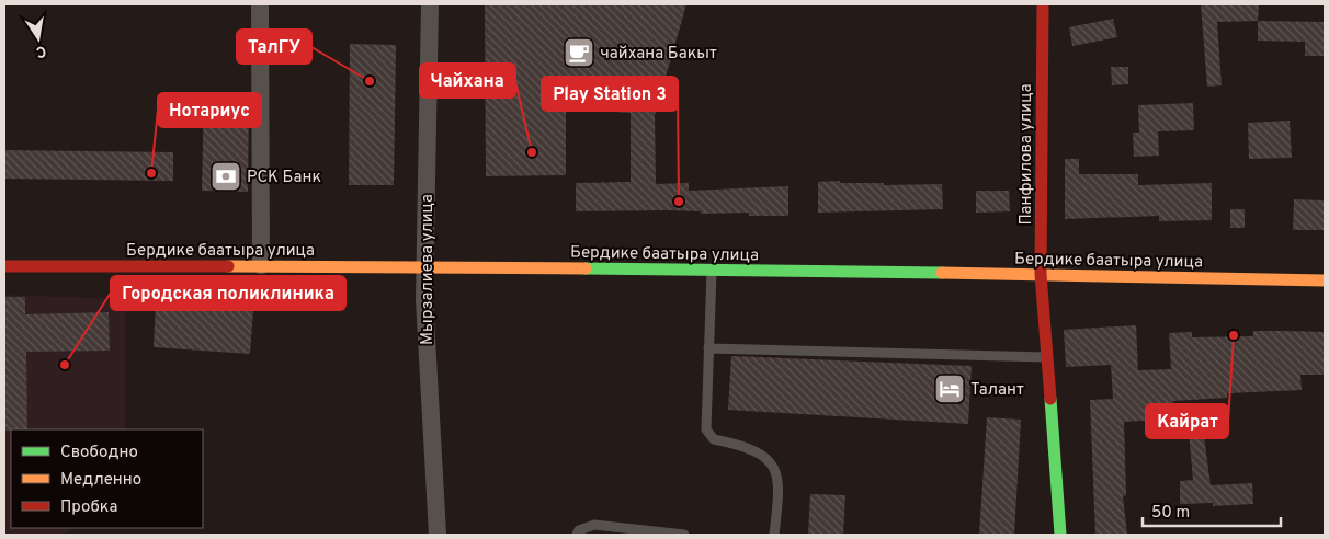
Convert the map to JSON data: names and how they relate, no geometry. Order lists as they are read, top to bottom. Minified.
{"streets":{"street":["Панфилова улица","Бердике баатыра улица","Мырзалиева улица"]},"crossings":[["Панфилова улица","Бердике баатыра улица"],["Бердике баатыра улица","Мырзалиева улица"]],"places":{"cafe":["чайхана Бакыт"],"other":["ТалГУ","Чайхана","Нотариус","Play Station 3","Кайрат","Городская поликлиника"],"bank":["РСК Банк"],"hotel":["Талант"]},"legend":["Свободно","Медленно","Пробка"],"scale_bar":"50 m","north":"bottom"}
